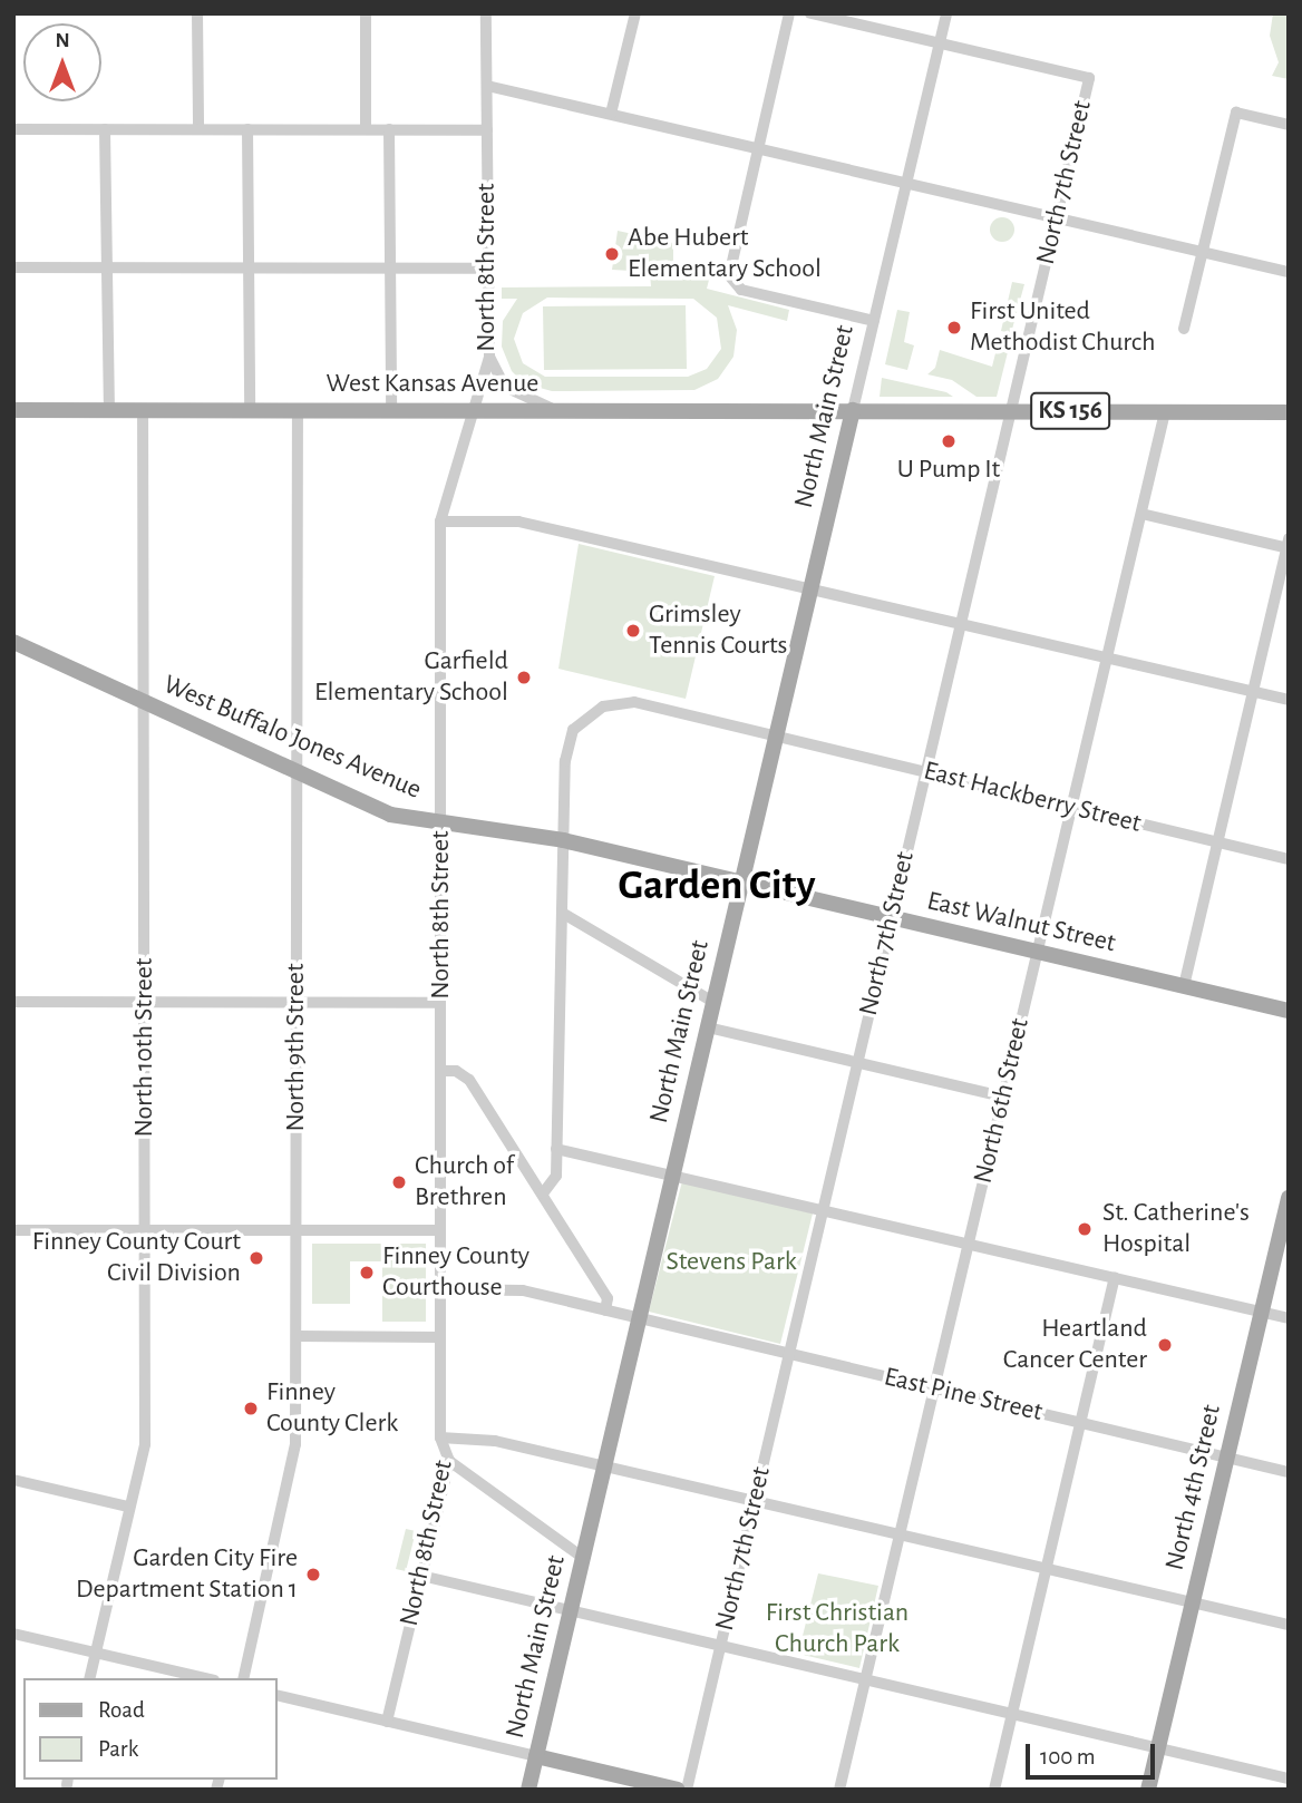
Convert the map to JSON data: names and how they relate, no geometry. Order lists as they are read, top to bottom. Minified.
{"streets":{"main road":["West Kansas Avenue","KS 156","North Main Street","West Buffalo Jones Avenue","East Walnut Street","North 4th Street"],"street":["North 7th Street","North 8th Street","East Hackberry Street","North 10th Street","North 9th Street","North 6th Street","East Pine Street"]},"crossings":[["North 7th Street","KS 156"],["North 7th Street","North Main Street"],["North 7th Street","East Hackberry Street"],["North 7th Street","East Walnut Street"],["North 7th Street","East Pine Street"],["North 8th Street","West Kansas Avenue"],["North 8th Street","West Buffalo Jones Avenue"],["North 8th Street","East Pine Street"],["West Kansas Avenue","KS 156"],["West Kansas Avenue","North Main Street"],["West Kansas Avenue","North 10th Street"],["West Kansas Avenue","North 9th Street"],["KS 156","North Main Street"],["KS 156","North 6th Street"],["North Main Street","West Buffalo Jones Avenue"],["North Main Street","East Hackberry Street"],["North Main Street","East Walnut Street"],["North Main Street","East Pine Street"],["West Buffalo Jones Avenue","East Hackberry Street"],["West Buffalo Jones Avenue","East Walnut Street"],["West Buffalo Jones Avenue","North 10th Street"],["West Buffalo Jones Avenue","North 9th Street"],["East Hackberry Street","North 6th Street"],["East Walnut Street","North 6th Street"],["North 6th Street","East Pine Street"],["East Pine Street","North 4th Street"]],"districts":["Garden City"],"parks":["Stevens Park","First Christian Church Park"],"places":["Abe Hubert Elementary School","First United Methodist Church","U Pump It","Grimsley Tennis Courts","Garfield Elementary School","Church of Brethren","St. Catherine's Hospital","Finney County Court Civil Division","Finney County Courthouse","Heartland Cancer Center","Finney County Clerk","Garden City Fire Department Station 1"],"legend":["Road","Park"],"scale_bar":"100 m","north":"top"}
